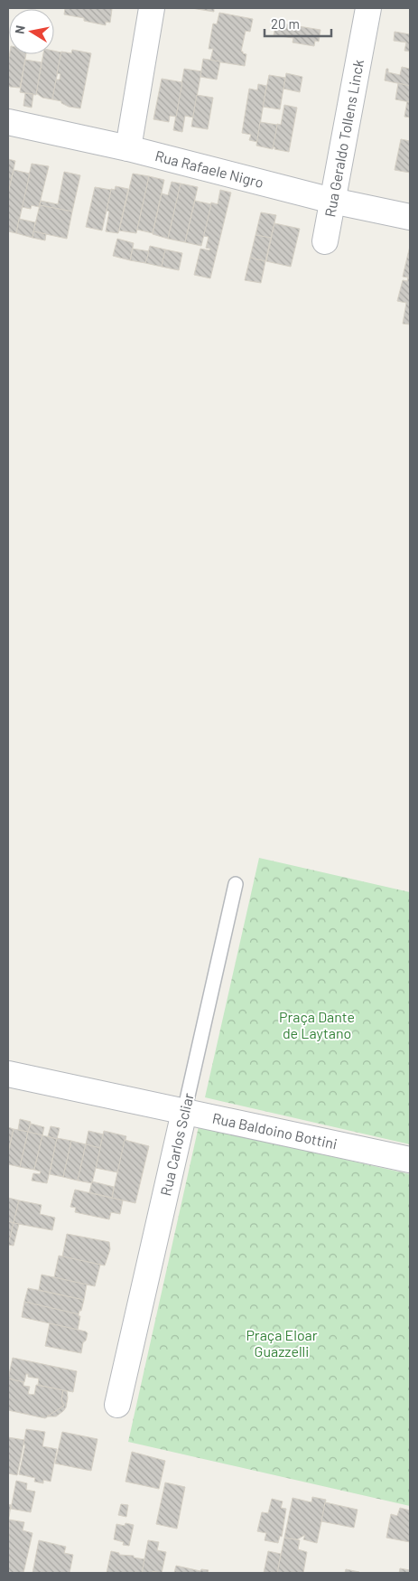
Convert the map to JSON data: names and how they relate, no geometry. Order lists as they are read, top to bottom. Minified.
{"streets":{"street":["Rua Geraldo Tollens Linck","Rua Rafaele Nigro","Rua Baldoino Bottini","Rua Carlos Scliar"]},"crossings":[["Rua Geraldo Tollens Linck","Rua Rafaele Nigro"],["Rua Baldoino Bottini","Rua Carlos Scliar"]],"parks":["Praça Dante de Laytano","Praça Eloar Guazzelli"],"scale_bar":"20 m","north":"left"}
